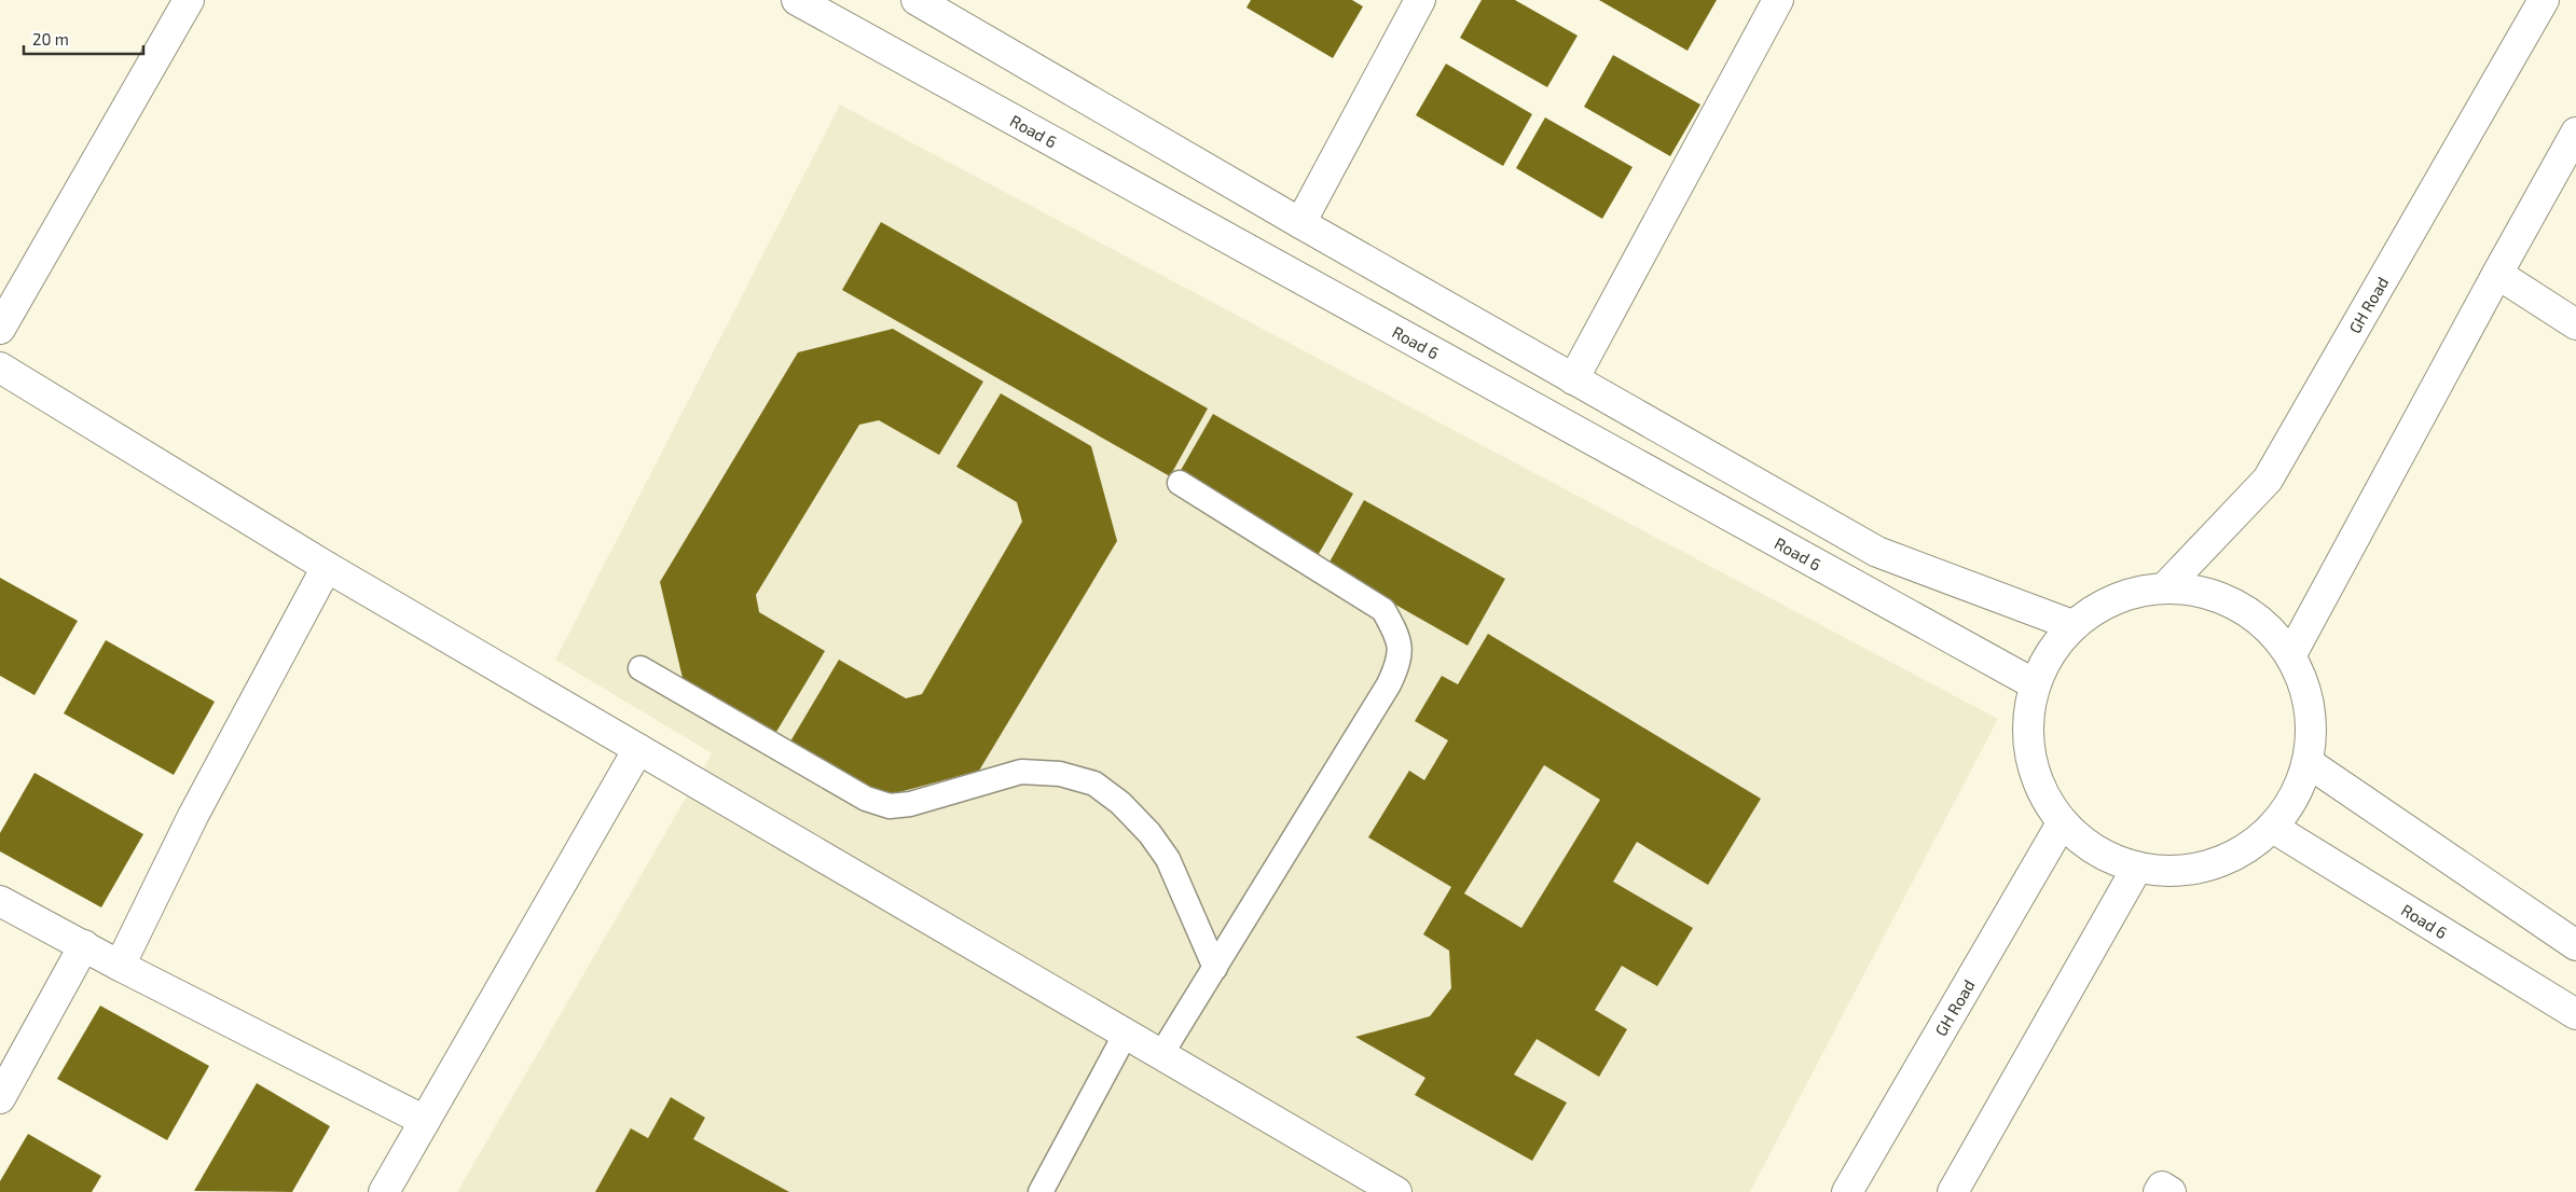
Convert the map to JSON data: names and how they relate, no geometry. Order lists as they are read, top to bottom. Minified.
{"streets":{"street":["Road 6","GH Road"]},"scale_bar":"20 m"}
